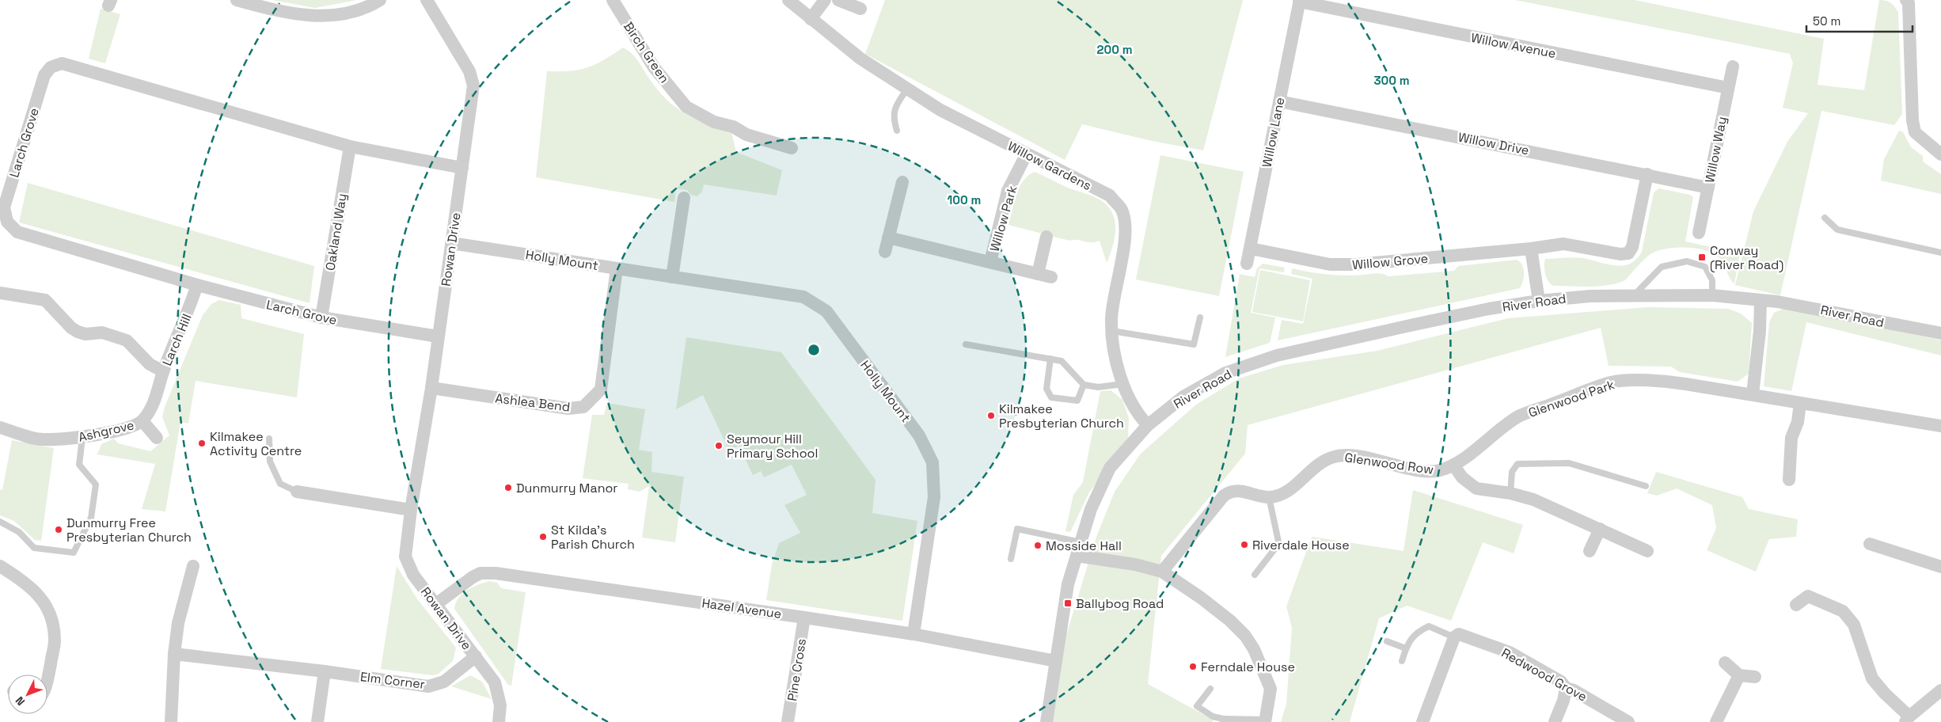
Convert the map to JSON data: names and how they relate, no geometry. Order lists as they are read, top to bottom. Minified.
{"streets":{"street":["Willow Avenue","Birch Green","Willow Lane","Larch Grove","Willow Drive","Willow Way","Willow Gardens","Willow Park","Oakland Way","Rowan Drive","Holly Mount","Willow Grove","River Road","Larch Hill","Glenwood Park","Ashlea Bend","Ashgrove","Glenwood Row","Hazel Avenue","Pine Cross","Redwood Grove","Elm Corner"]},"crossings":[["Willow Avenue","Willow Lane"],["Willow Avenue","Willow Way"],["Willow Lane","Willow Drive"],["Willow Lane","Willow Grove"],["Larch Grove","Oakland Way"],["Larch Grove","Rowan Drive"],["Larch Grove","Larch Hill"],["Willow Drive","Willow Way"],["Willow Drive","Willow Grove"],["Willow Gardens","Willow Park"],["Willow Gardens","River Road"],["Rowan Drive","Holly Mount"],["Rowan Drive","Ashlea Bend"],["Rowan Drive","Hazel Avenue"],["Rowan Drive","Elm Corner"],["Holly Mount","Ashlea Bend"],["Holly Mount","Hazel Avenue"],["Larch Hill","Ashgrove"],["Glenwood Park","Glenwood Row"],["Hazel Avenue","Pine Cross"]],"places":{"transit":["Conway (River Road)","Ballybog Road"],"other":["Kilmakee Presbyterian Church","Kilmakee Activity Centre","Seymour Hill Primary School","Dunmurry Manor","Dunmurry Free Presbyterian Church","St Kilda's Parish Church","Riverdale House","Mosside Hall","Ferndale House"]},"scale_bar":"50 m","north":"bottom left","rings":["200 m","300 m","100 m"]}
